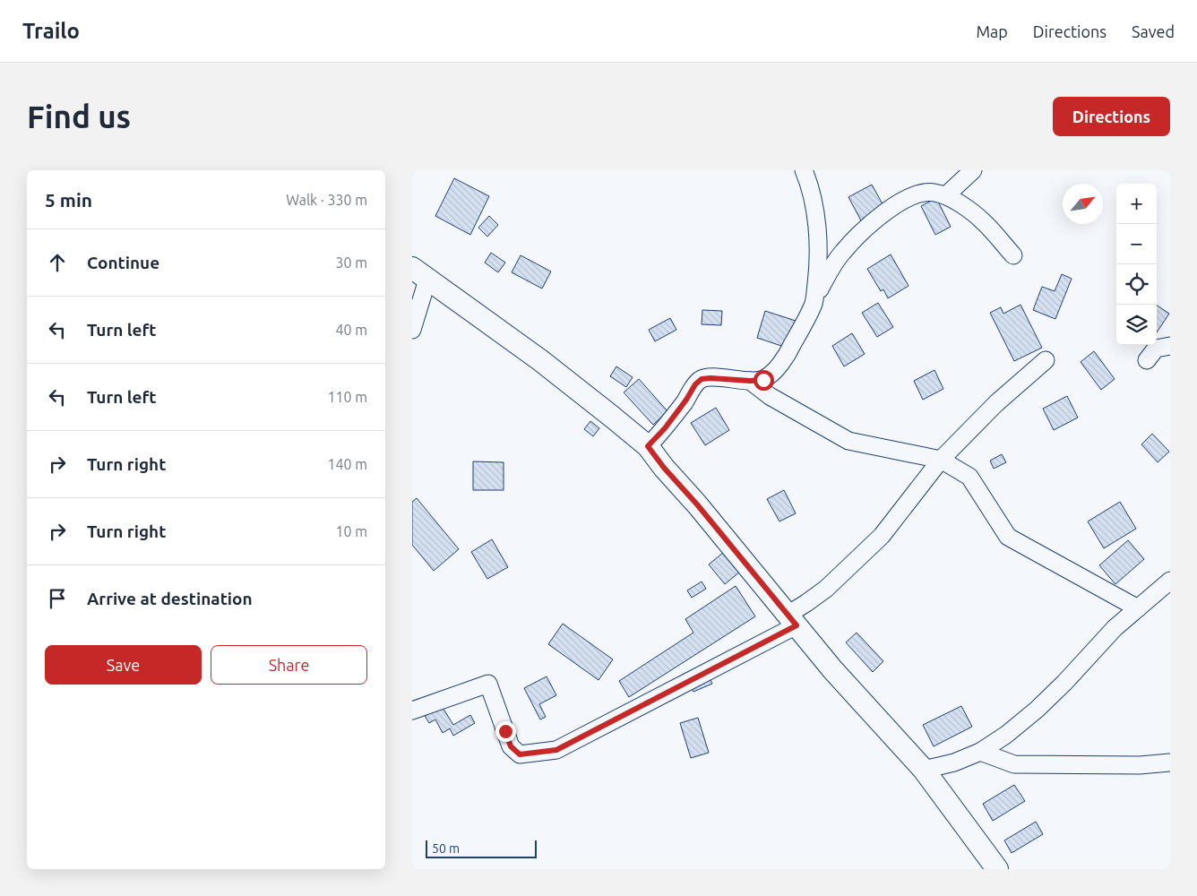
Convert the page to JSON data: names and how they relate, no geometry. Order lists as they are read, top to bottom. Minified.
{"scale_bar":"50 m","north":"top right","page":{"header":"Trailo","nav":["Map","Directions","Saved"],"buttons":["Directions",["Save","Share"]],"title":"Find us","heading":["5 min","Walk · 330 m"],"map_buttons":["+","−"],"list":[["Continue","30 m"],["Turn left","40 m"],["Turn left","110 m"],["Turn right","140 m"],["Turn right","10 m"],"Arrive at destination"],"scale":"50 m"}}
